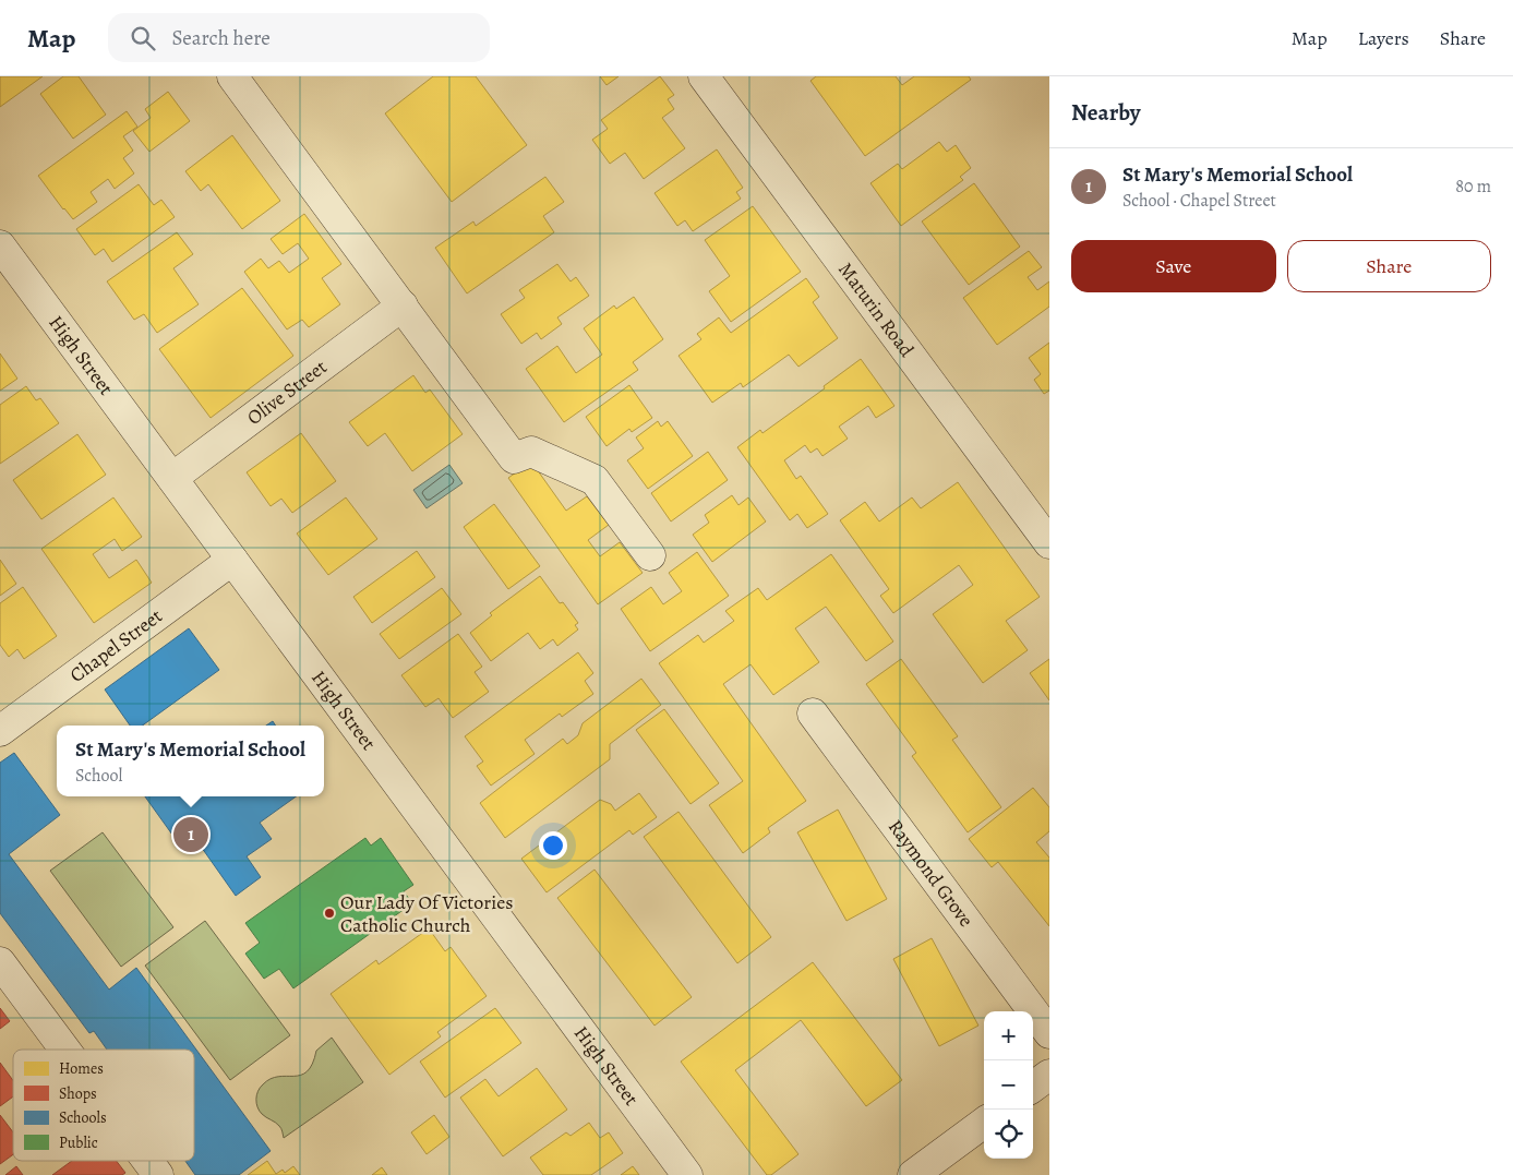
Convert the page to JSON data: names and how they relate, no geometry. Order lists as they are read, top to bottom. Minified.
{"streets":{"street":["Maturin Road","High Street","Olive Street","Chapel Street","Raymond Grove"]},"crossings":[["High Street","Olive Street"],["High Street","Chapel Street"]],"places":["Our Lady Of Victories Catholic Church"],"legend":["Homes","Shops","Schools","Public"],"page":{"header":"Map","search":"Search here","nav":["Map","Layers","Share"],"heading":"Nearby","list":[{"mark":"1","name":"St Mary's Memorial School","note":"School · Chapel Street","value":"80 m"}],"buttons":["Save","Share"],"popup":["St Mary's Memorial School","School"],"pins":"1","map_buttons":["+","−"]}}
